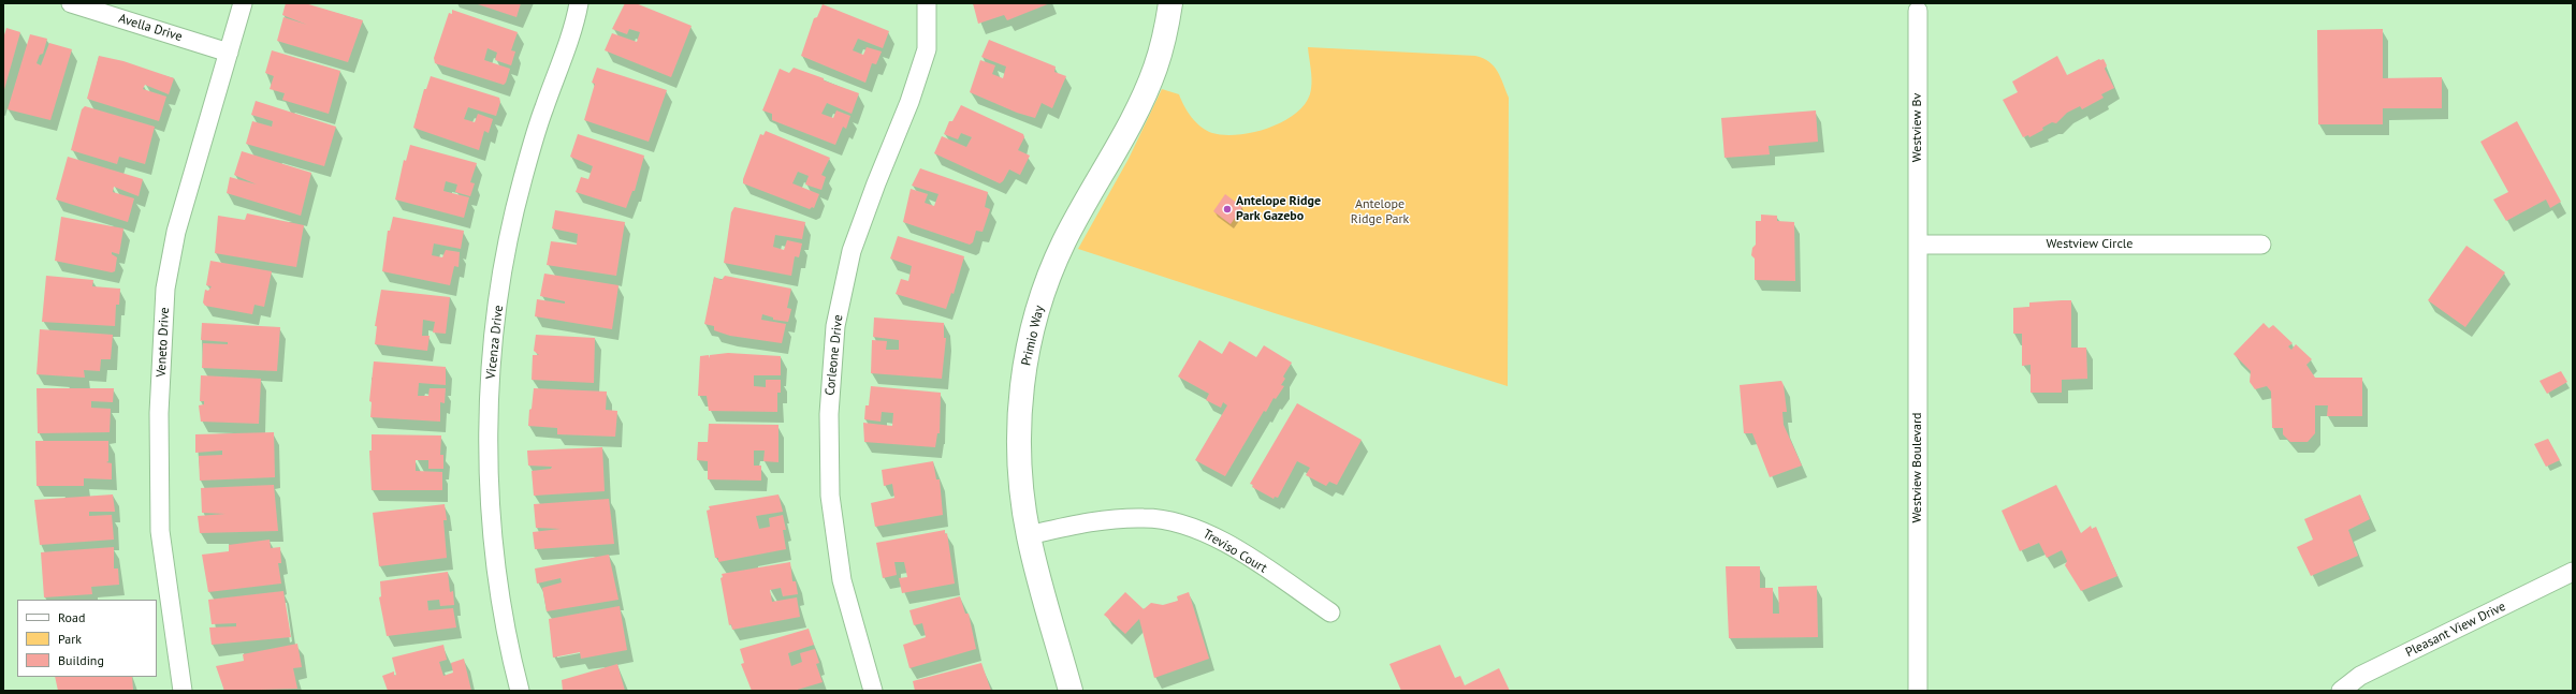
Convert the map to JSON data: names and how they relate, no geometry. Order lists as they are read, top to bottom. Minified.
{"streets":{"street":["Avella Drive","Westview Bv","Westview Circle","Primio Way","Veneto Drive","Vicenza Drive","Corleone Drive","Westview Boulevard","Treviso Court","Pleasant View Drive"]},"crossings":[["Avella Drive","Veneto Drive"],["Westview Bv","Westview Circle"],["Westview Bv","Westview Boulevard"],["Westview Circle","Westview Boulevard"],["Primio Way","Treviso Court"]],"parks":["Antelope Ridge Park"],"places":["Antelope Ridge Park Gazebo"],"legend":["Road","Park","Building"]}
